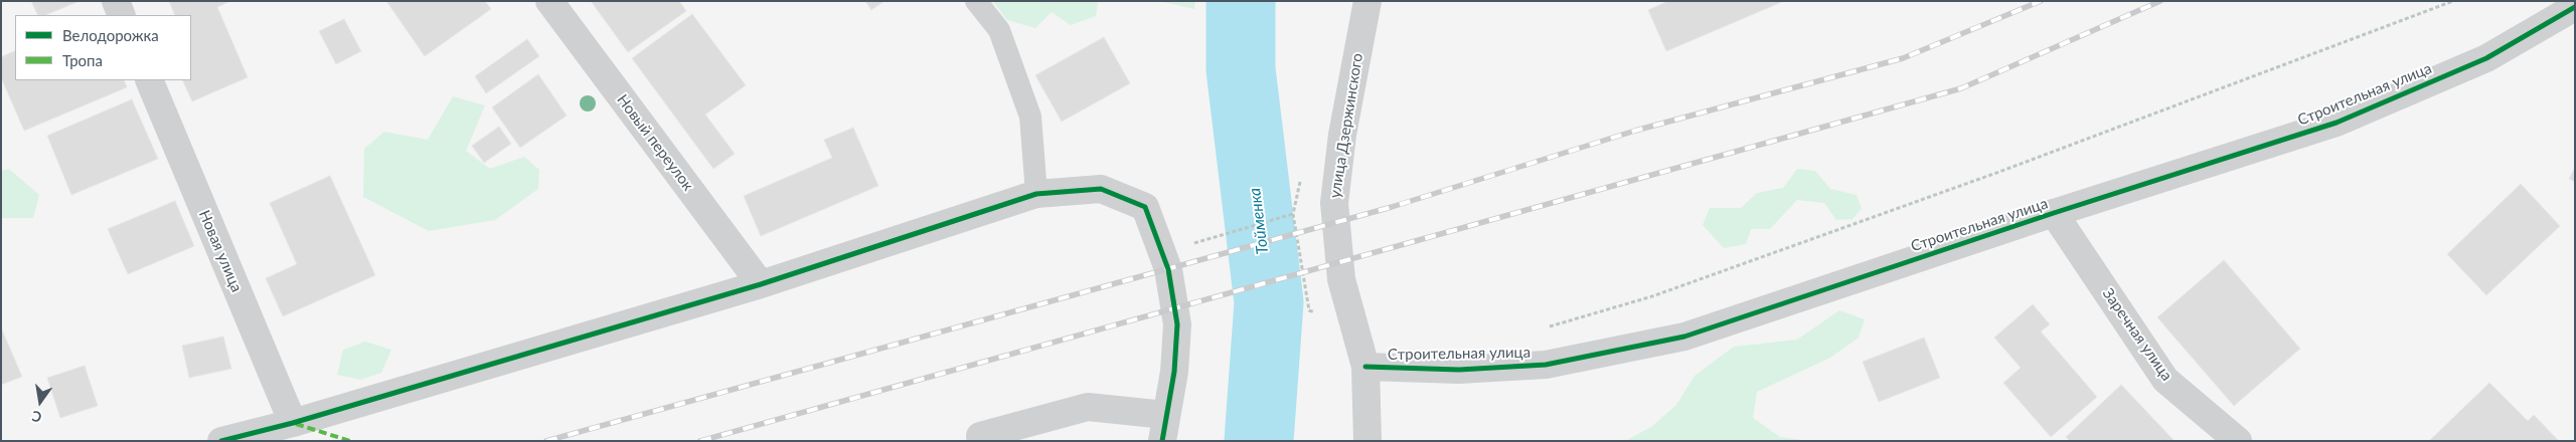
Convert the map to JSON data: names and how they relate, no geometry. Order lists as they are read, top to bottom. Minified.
{"streets":{"street":["Строительная улица","улица Дзержинского","Новый переулок","Новая улица","Заречная улица"]},"crossings":[["Строительная улица","улица Дзержинского"],["Строительная улица","Заречная улица"]],"water":["Тойменка"],"legend":["Велодорожка","Тропа"],"north":"bottom"}
